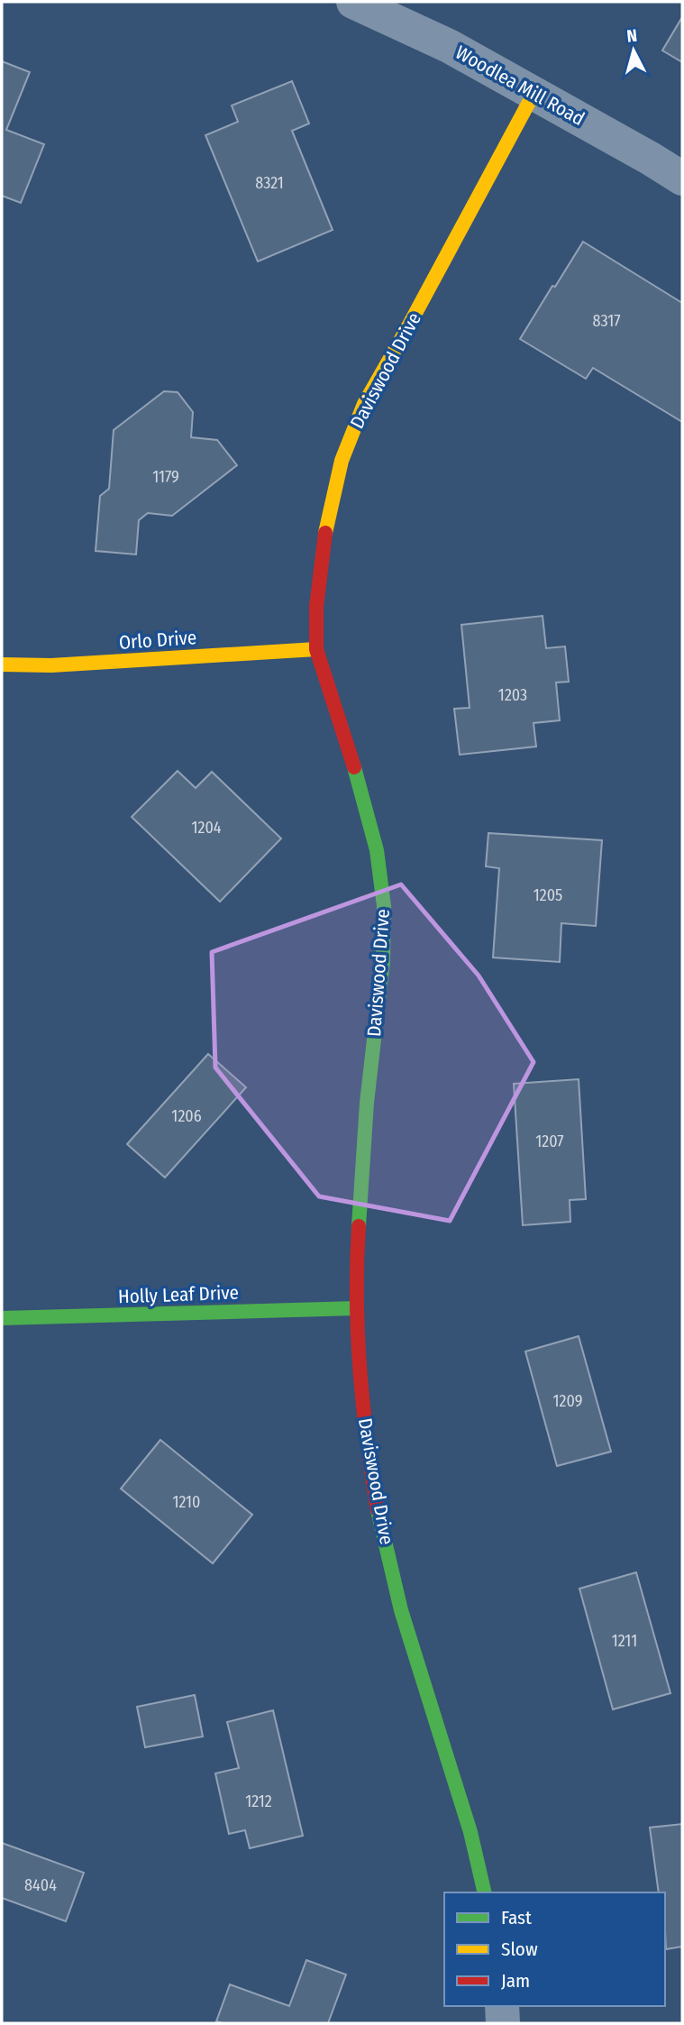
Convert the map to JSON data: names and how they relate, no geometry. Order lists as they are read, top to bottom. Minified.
{"streets":{"street":["Woodlea Mill Road","Daviswood Drive","Orlo Drive","Holly Leaf Drive"]},"crossings":[["Woodlea Mill Road","Daviswood Drive"],["Daviswood Drive","Orlo Drive"],["Daviswood Drive","Holly Leaf Drive"]],"house_numbers":["8321","8317","1179","1203","1204","1205","1206","1207","1209","1210","1211","1212","8404"],"legend":["Fast","Slow","Jam"],"north":"top"}
